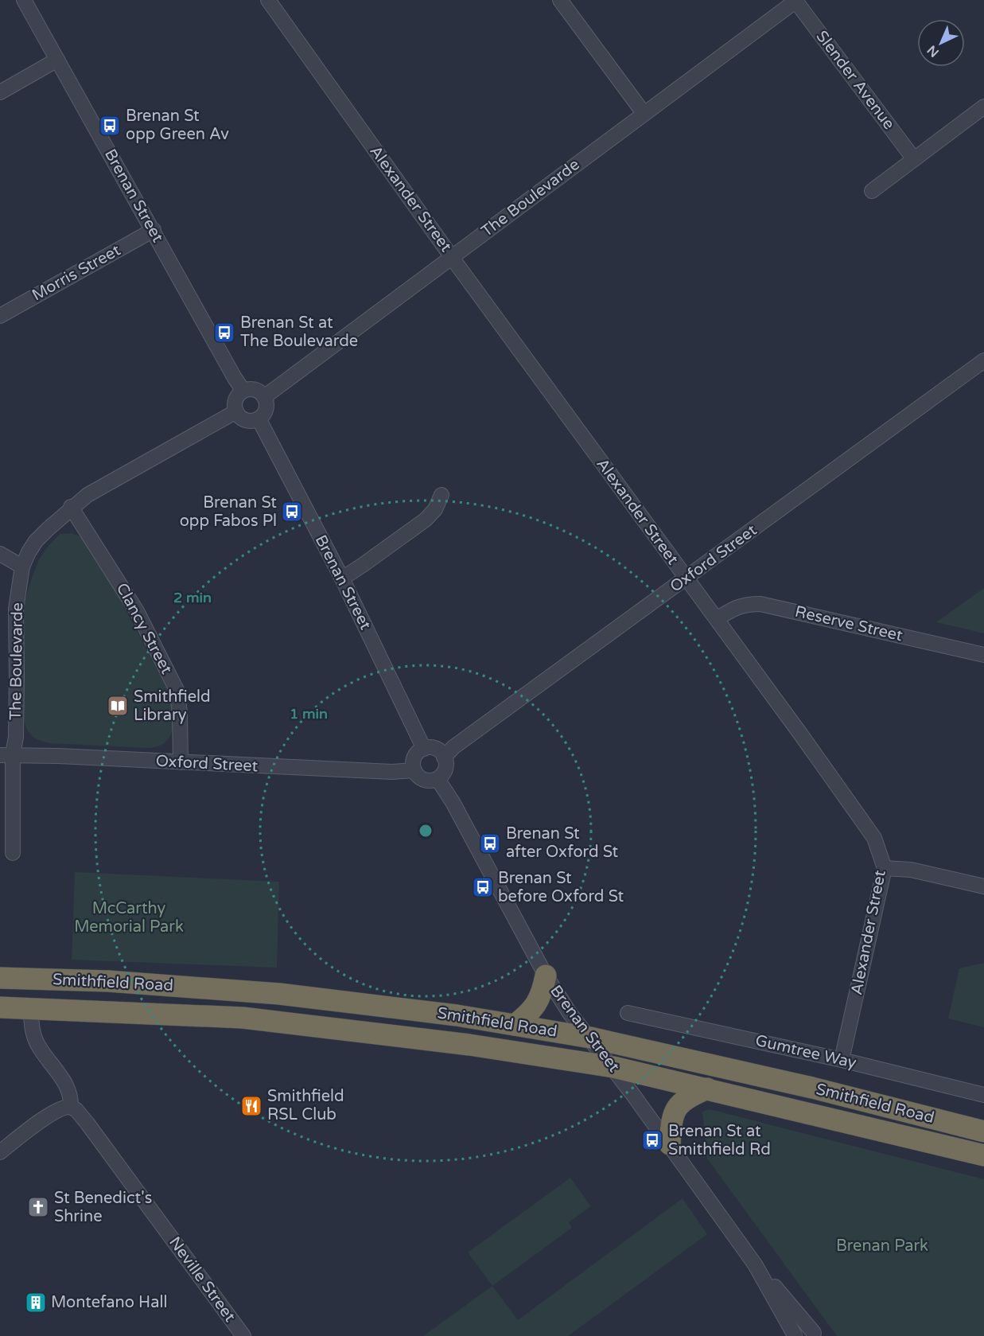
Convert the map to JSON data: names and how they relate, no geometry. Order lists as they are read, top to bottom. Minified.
{"streets":{"highway":["Smithfield Road"],"street":["Slender Avenue","Brenan Street","The Boulevarde","Alexander Street","Morris Street","Oxford Street","Reserve Street","Clancy Street","Gumtree Way","Neville Street"]},"crossings":[["Slender Avenue","The Boulevarde"],["Brenan Street","The Boulevarde"],["Brenan Street","Morris Street"],["Brenan Street","Oxford Street"],["Brenan Street","Smithfield Road"],["The Boulevarde","Alexander Street"],["The Boulevarde","Oxford Street"],["The Boulevarde","Clancy Street"],["Alexander Street","Oxford Street"],["Alexander Street","Reserve Street"],["Alexander Street","Gumtree Way"],["Oxford Street","Clancy Street"]],"parks":["McCarthy Memorial Park","Brenan Park"],"places":{"bus stop":["Brenan St opp Green Av","Brenan St at The Boulevarde","Brenan St opp Fabos Pl","Brenan St after Oxford St","Brenan St before Oxford St","Brenan St at Smithfield Rd"],"library":["Smithfield Library"],"restaurant":["Smithfield RSL Club"],"church":["St Benedict's Shrine"],"building":["Montefano Hall"]},"north":"bottom left","rings":["2 min","1 min"]}
